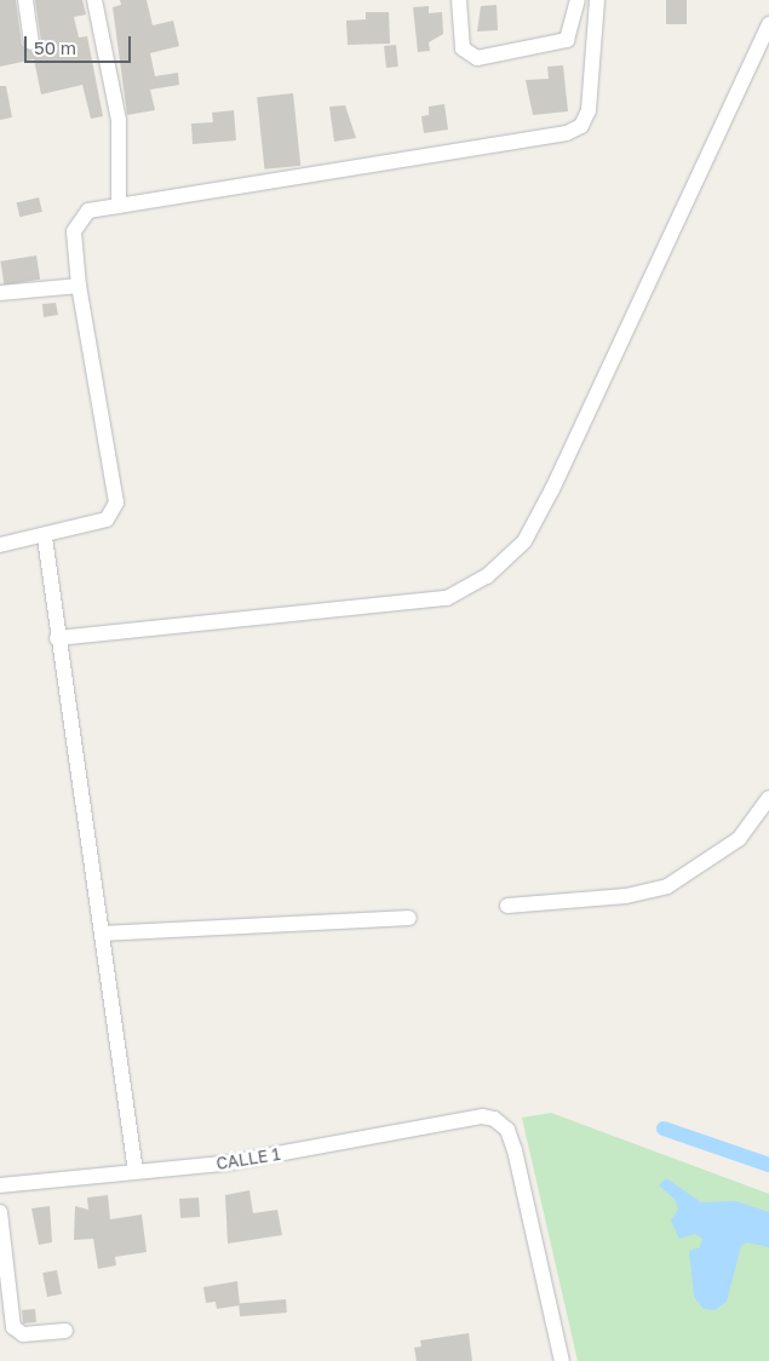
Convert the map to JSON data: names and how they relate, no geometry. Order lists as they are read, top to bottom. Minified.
{"streets":{"street":["CALLE 1"]},"scale_bar":"50 m"}
